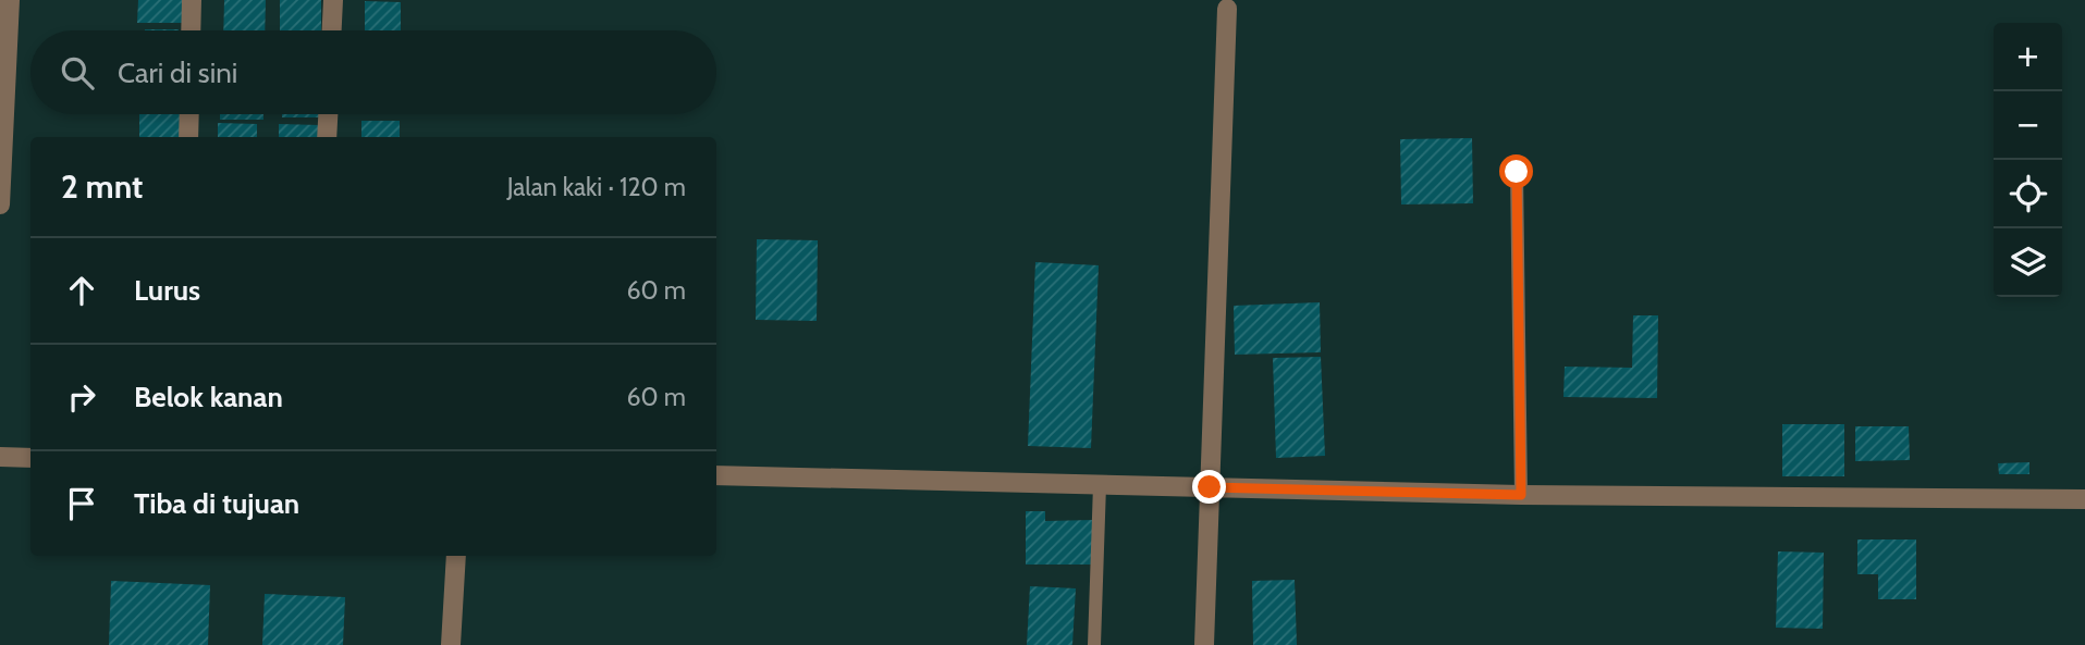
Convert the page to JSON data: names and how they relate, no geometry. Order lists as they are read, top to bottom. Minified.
{"page":{"map_buttons":["+","−"],"search":"Cari di sini","heading":["2 mnt","Jalan kaki · 120 m"],"list":[["Lurus","60 m"],["Belok kanan","60 m"],"Tiba di tujuan"]}}
